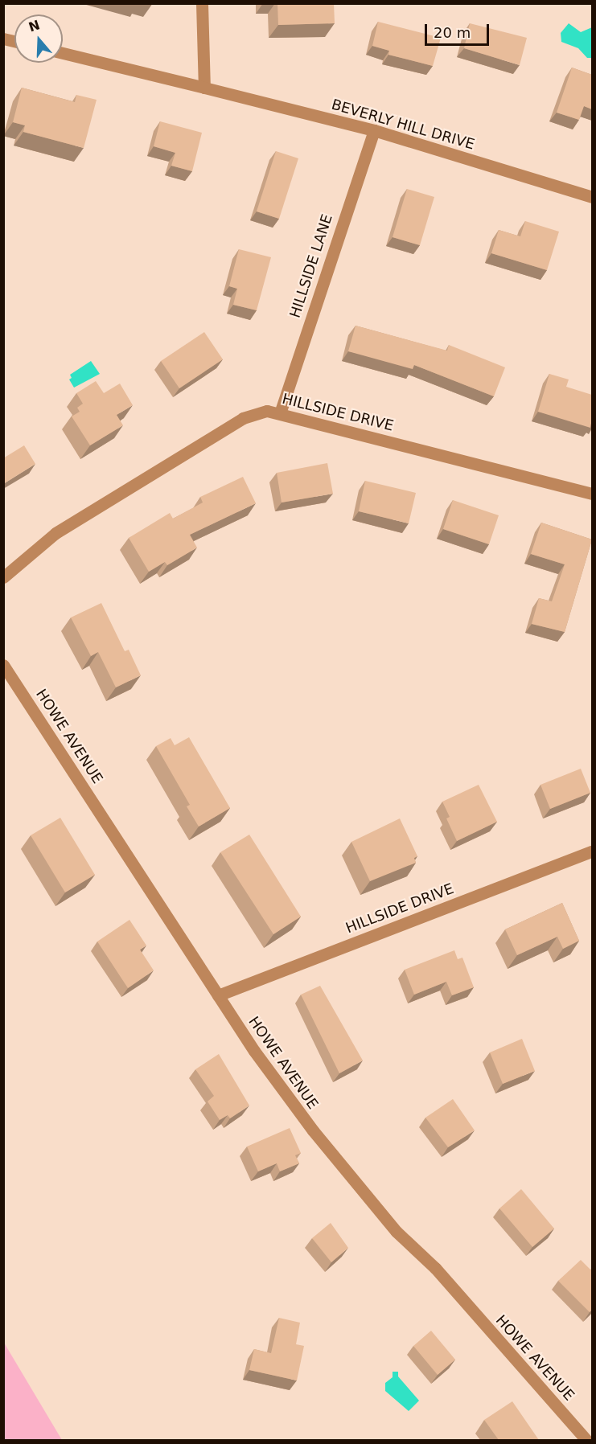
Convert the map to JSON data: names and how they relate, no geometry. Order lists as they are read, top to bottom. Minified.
{"streets":{"street":["BEVERLY HILL DRIVE","HILLSIDE LANE","HILLSIDE DRIVE","HOWE AVENUE"]},"crossings":[["BEVERLY HILL DRIVE","HILLSIDE LANE"],["HILLSIDE LANE","HILLSIDE DRIVE"],["HILLSIDE DRIVE","HOWE AVENUE"]],"scale_bar":"20 m","north":"top"}
